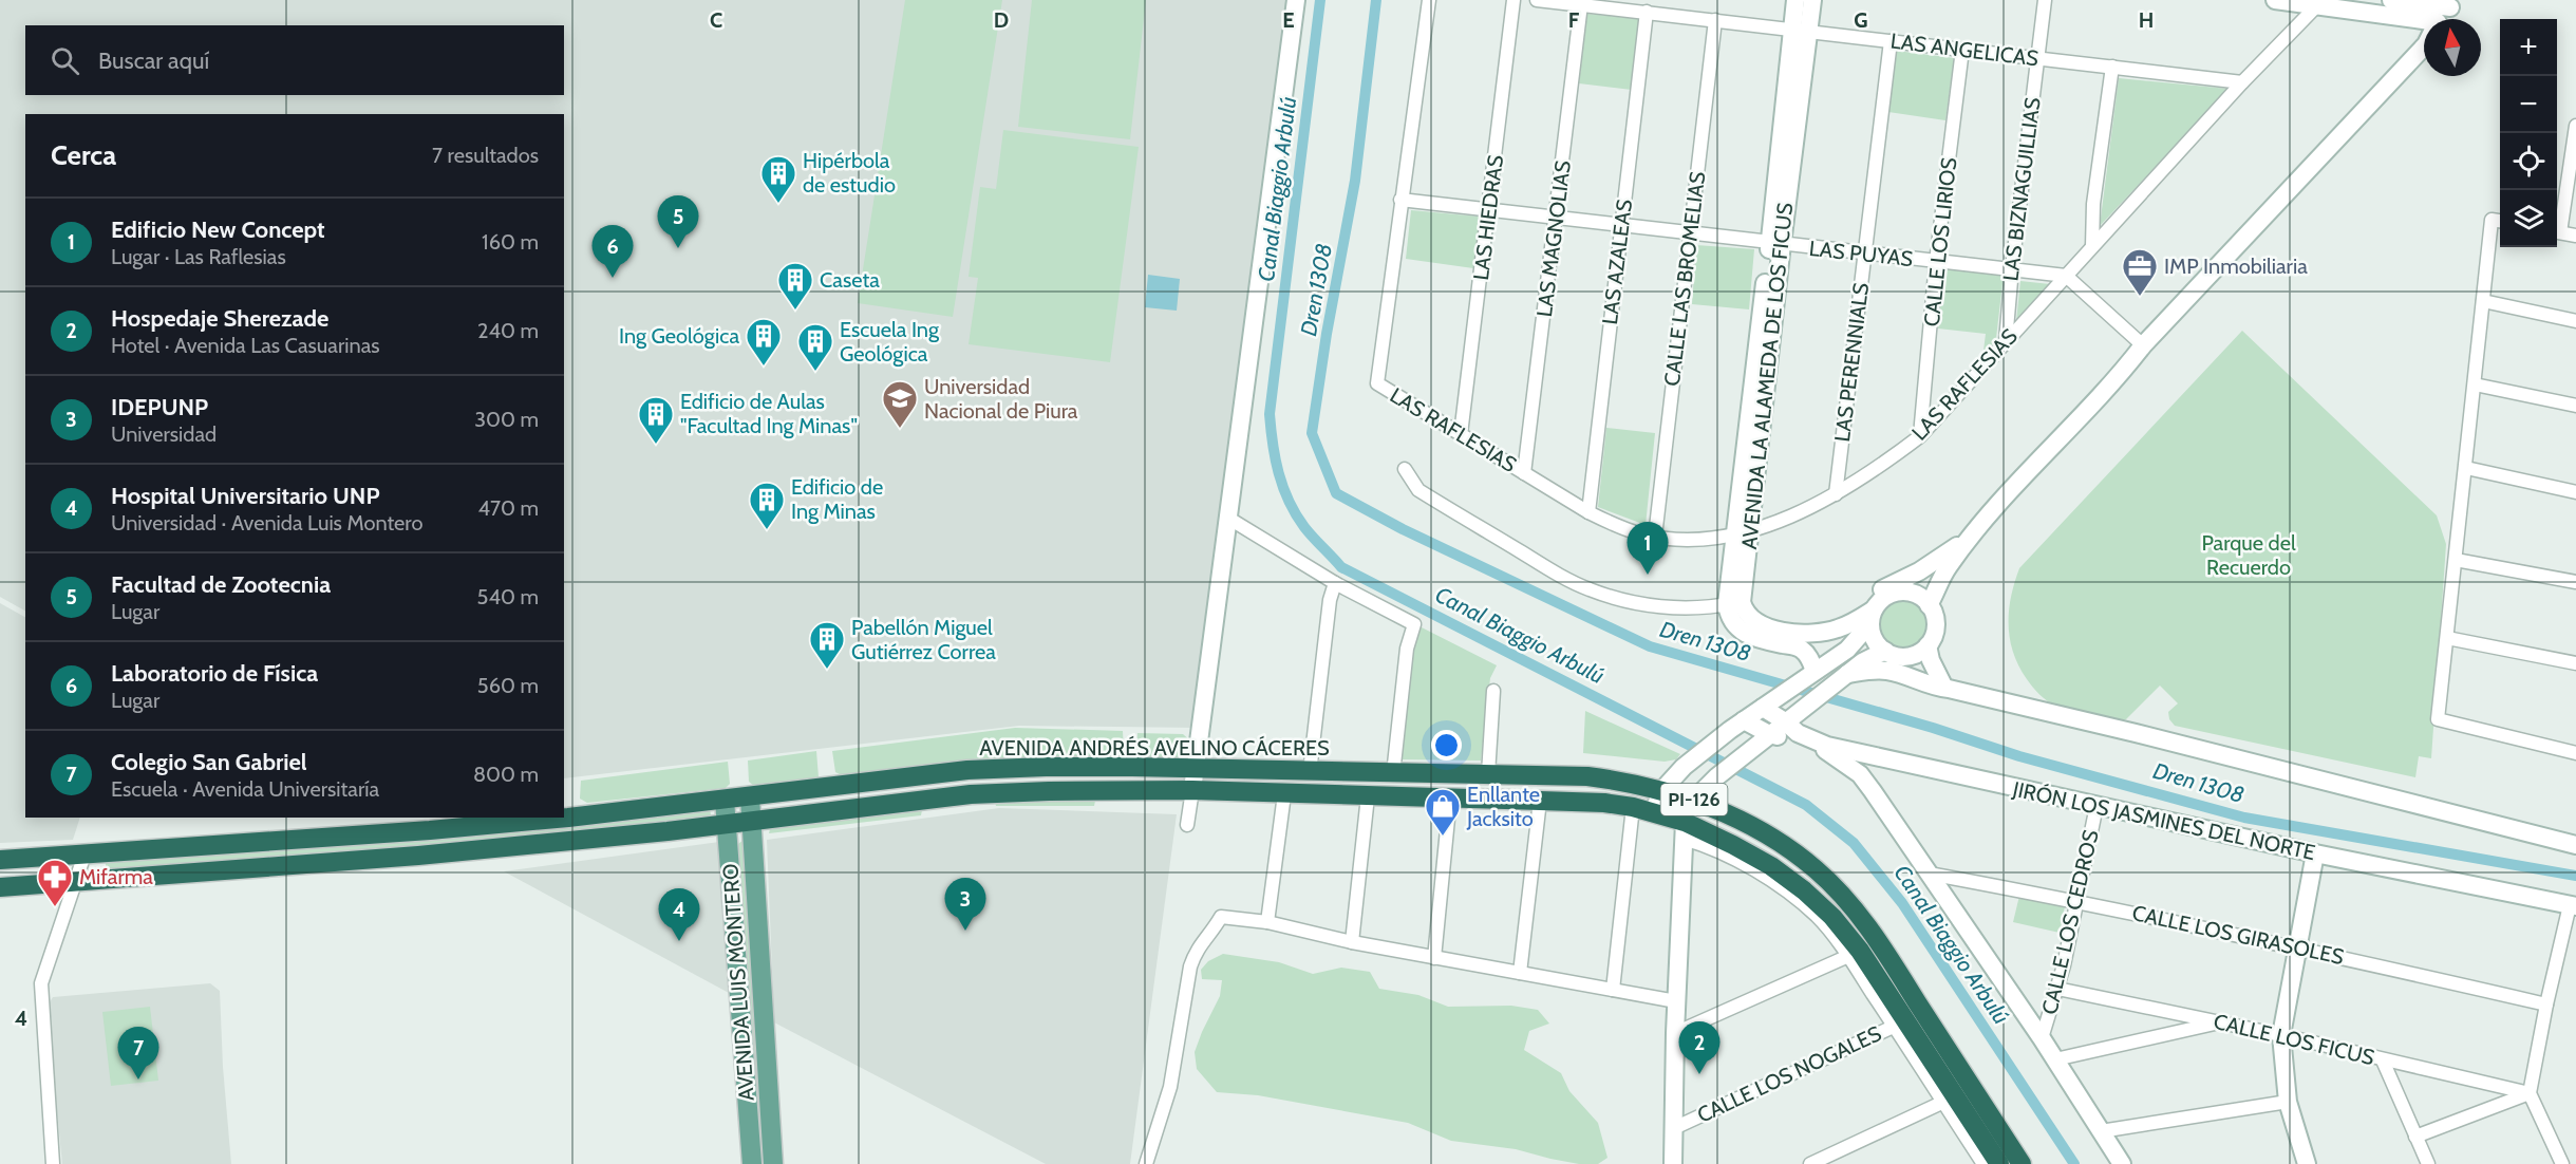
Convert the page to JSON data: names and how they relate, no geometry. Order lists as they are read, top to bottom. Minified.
{"streets":{"highway":["AVENIDA ANDRÉS AVELINO CÁCERES","PI-126"],"main road":["AVENIDA LUIS MONTERO"],"street":["LAS ANGELICAS","LAS BIZNAGUILLIAS","LAS HIEDRAS","LAS MAGNOLIAS","CALLE LOS LIRIOS","LAS PUYAS","LAS AZALEAS","CALLE LAS BROMELIAS","LAS PERENNIALS","AVENIDA LA ALAMEDA DE LOS FICUS","LAS RAFLESIAS","JIRÓN LOS JASMINES DEL NORTE","CALLE LOS CEDROS","CALLE LOS GIRASOLES","CALLE LOS FICUS","CALLE LOS NOGALES"]},"crossings":[["LAS ANGELICAS","LAS BIZNAGUILLIAS"],["LAS ANGELICAS","LAS MAGNOLIAS"],["LAS ANGELICAS","CALLE LOS LIRIOS"],["LAS ANGELICAS","LAS AZALEAS"],["LAS ANGELICAS","CALLE LAS BROMELIAS"],["LAS ANGELICAS","LAS PERENNIALS"],["LAS ANGELICAS","AVENIDA LA ALAMEDA DE LOS FICUS"],["LAS ANGELICAS","LAS RAFLESIAS"],["LAS BIZNAGUILLIAS","LAS PUYAS"],["LAS BIZNAGUILLIAS","LAS RAFLESIAS"],["LAS HIEDRAS","LAS PUYAS"],["LAS HIEDRAS","LAS RAFLESIAS"],["LAS MAGNOLIAS","LAS PUYAS"],["LAS MAGNOLIAS","LAS RAFLESIAS"],["CALLE LOS LIRIOS","LAS PUYAS"],["CALLE LOS LIRIOS","LAS RAFLESIAS"],["LAS PUYAS","LAS AZALEAS"],["LAS PUYAS","CALLE LAS BROMELIAS"],["LAS PUYAS","LAS PERENNIALS"],["LAS PUYAS","AVENIDA LA ALAMEDA DE LOS FICUS"],["LAS PUYAS","LAS RAFLESIAS"],["LAS AZALEAS","LAS RAFLESIAS"],["CALLE LAS BROMELIAS","LAS RAFLESIAS"],["LAS PERENNIALS","LAS RAFLESIAS"],["AVENIDA LA ALAMEDA DE LOS FICUS","LAS RAFLESIAS"],["AVENIDA ANDRÉS AVELINO CÁCERES","AVENIDA LUIS MONTERO"],["AVENIDA ANDRÉS AVELINO CÁCERES","CALLE LOS NOGALES"],["JIRÓN LOS JASMINES DEL NORTE","CALLE LOS CEDROS"],["CALLE LOS CEDROS","CALLE LOS GIRASOLES"],["CALLE LOS CEDROS","CALLE LOS FICUS"]],"water":["Canal Biaggio Arbulú","Dren 1308"],"parks":["Parque del Recuerdo"],"places":{"building":["Hipérbola de estudio","Caseta","Ing Geológica","Escuela Ing Geológica","Edificio de Aulas \"Facultad Ing Minas\"","Edificio de Ing Minas","Pabellón Miguel Gutiérrez Correa"],"office":["IMP Inmobiliaria"],"school or university":["Universidad Nacional de Piura"],"shop":["Enllante Jacksito"],"pharmacy":["Mifarma"]},"north":"top","page":{"map_buttons":["+","−"],"search":"Buscar aquí","heading":["Cerca","7 resultados"],"pins":["5","6","1","3","4","2","7"],"list":[{"mark":"1","name":"Edificio New Concept","note":"Lugar · Las Raflesias","value":"160 m"},{"mark":"2","name":"Hospedaje Sherezade","note":"Hotel · Avenida Las Casuarinas","value":"240 m"},{"mark":"3","name":"IDEPUNP","note":"Universidad","value":"300 m"},{"mark":"4","name":"Hospital Universitario UNP","note":"Universidad · Avenida Luis Montero","value":"470 m"},{"mark":"5","name":"Facultad de Zootecnia","note":"Lugar","value":"540 m"},{"mark":"6","name":"Laboratorio de Física","note":"Lugar","value":"560 m"},{"mark":"7","name":"Colegio San Gabriel","note":"Escuela · Avenida Universitaría","value":"800 m"}]},"grid":{"columns":["C","D","E","F","G","H"],"rows":["4"]}}
